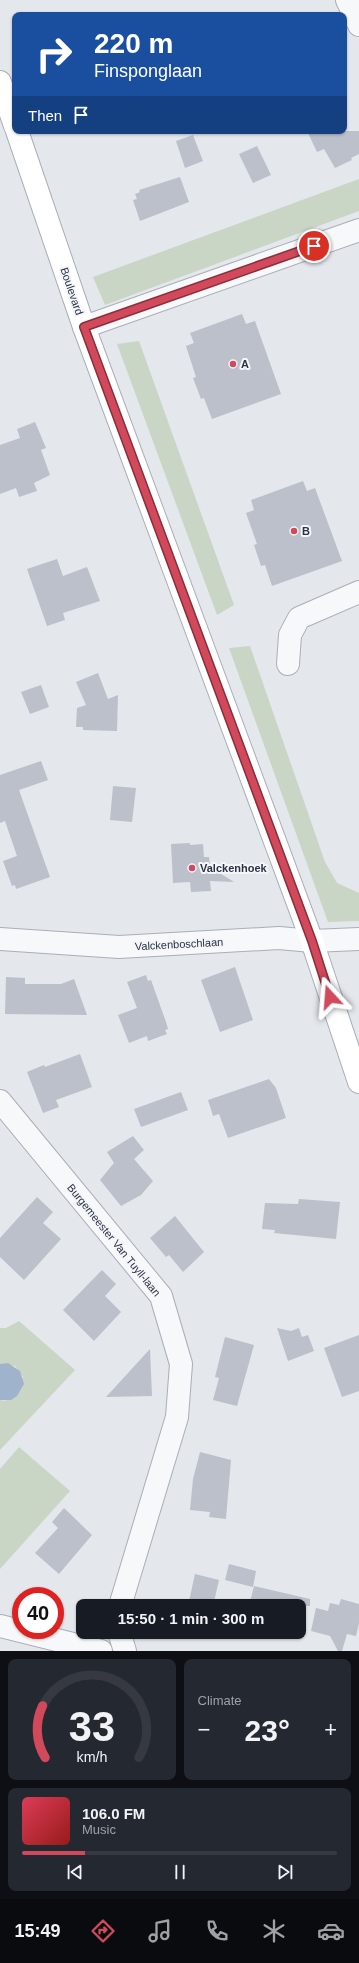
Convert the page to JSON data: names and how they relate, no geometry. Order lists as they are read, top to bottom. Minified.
{"streets":{"street":["Boulevard","Valckenboschlaan","Burgemeester Van Tuyll-laan"]},"crossings":[["Boulevard","Valckenboschlaan"]],"places":["A","B","Valckenhoek"],"page":{"turn":["220 m","Finsponglaan"],"then":"Then","limit":"40","trip":"15:50 · 1 min · 300 m","tile":"Climate","heat":["−","23°","+"],"song":["106.0 FM","Music"],"tabs":"15:49","gauge":["33","km/h"]}}
